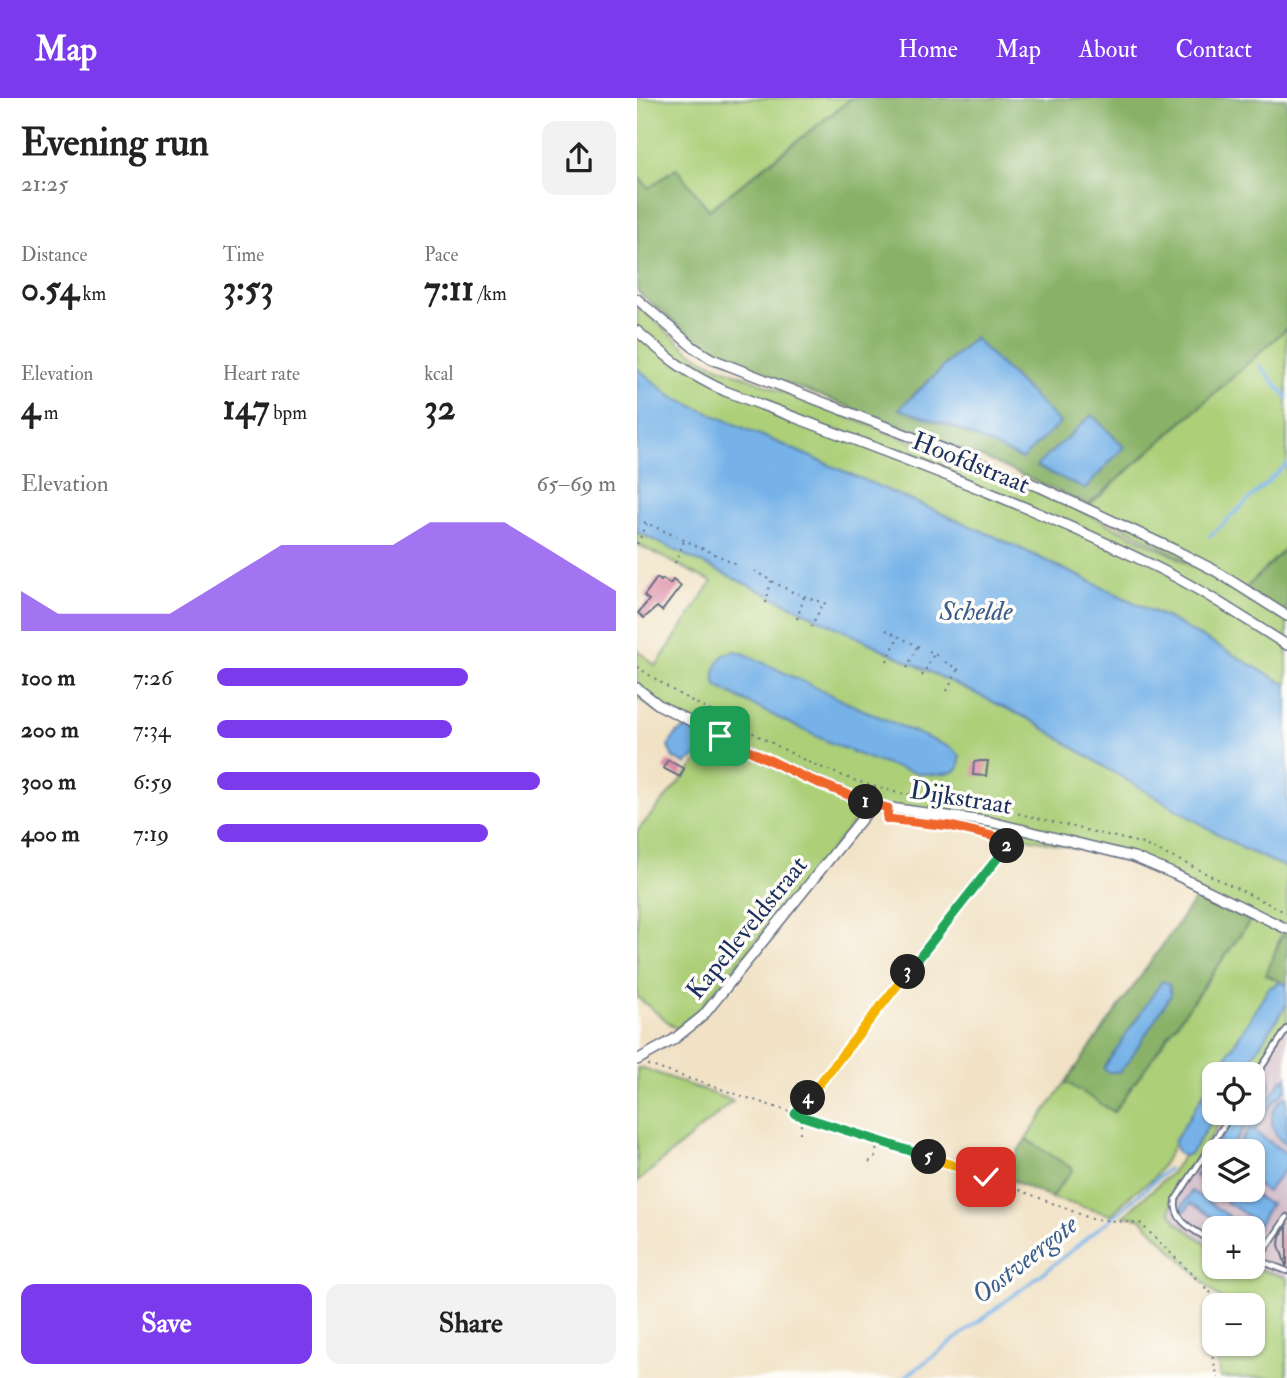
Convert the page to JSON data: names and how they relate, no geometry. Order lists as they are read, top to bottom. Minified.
{"streets":{"street":["Hoofdstraat","Dijkstraat","Kapelleveldstraat"]},"crossings":[["Dijkstraat","Kapelleveldstraat"]],"water":["Schelde","Oostveergote"],"page":{"header":"Map","nav":["Home","Map","About","Contact"],"heading":["Evening run","21:25"],"stats":[["Distance","0.54 km"],["Time","3:53"],["Pace","7:11 /km"],["Elevation","4 m"],["Heart rate","147 bpm"],["kcal","32"]],"chart":["Elevation","65–69 m"],"list":[{"name":"100 m","note":"7:26"},{"name":"200 m","note":"7:34"},{"name":"300 m","note":"6:59"},{"name":"400 m","note":"7:19"}],"pins":["1","2","3","4","5"],"map_buttons":["+","−"],"buttons":["Save","Share"]}}
